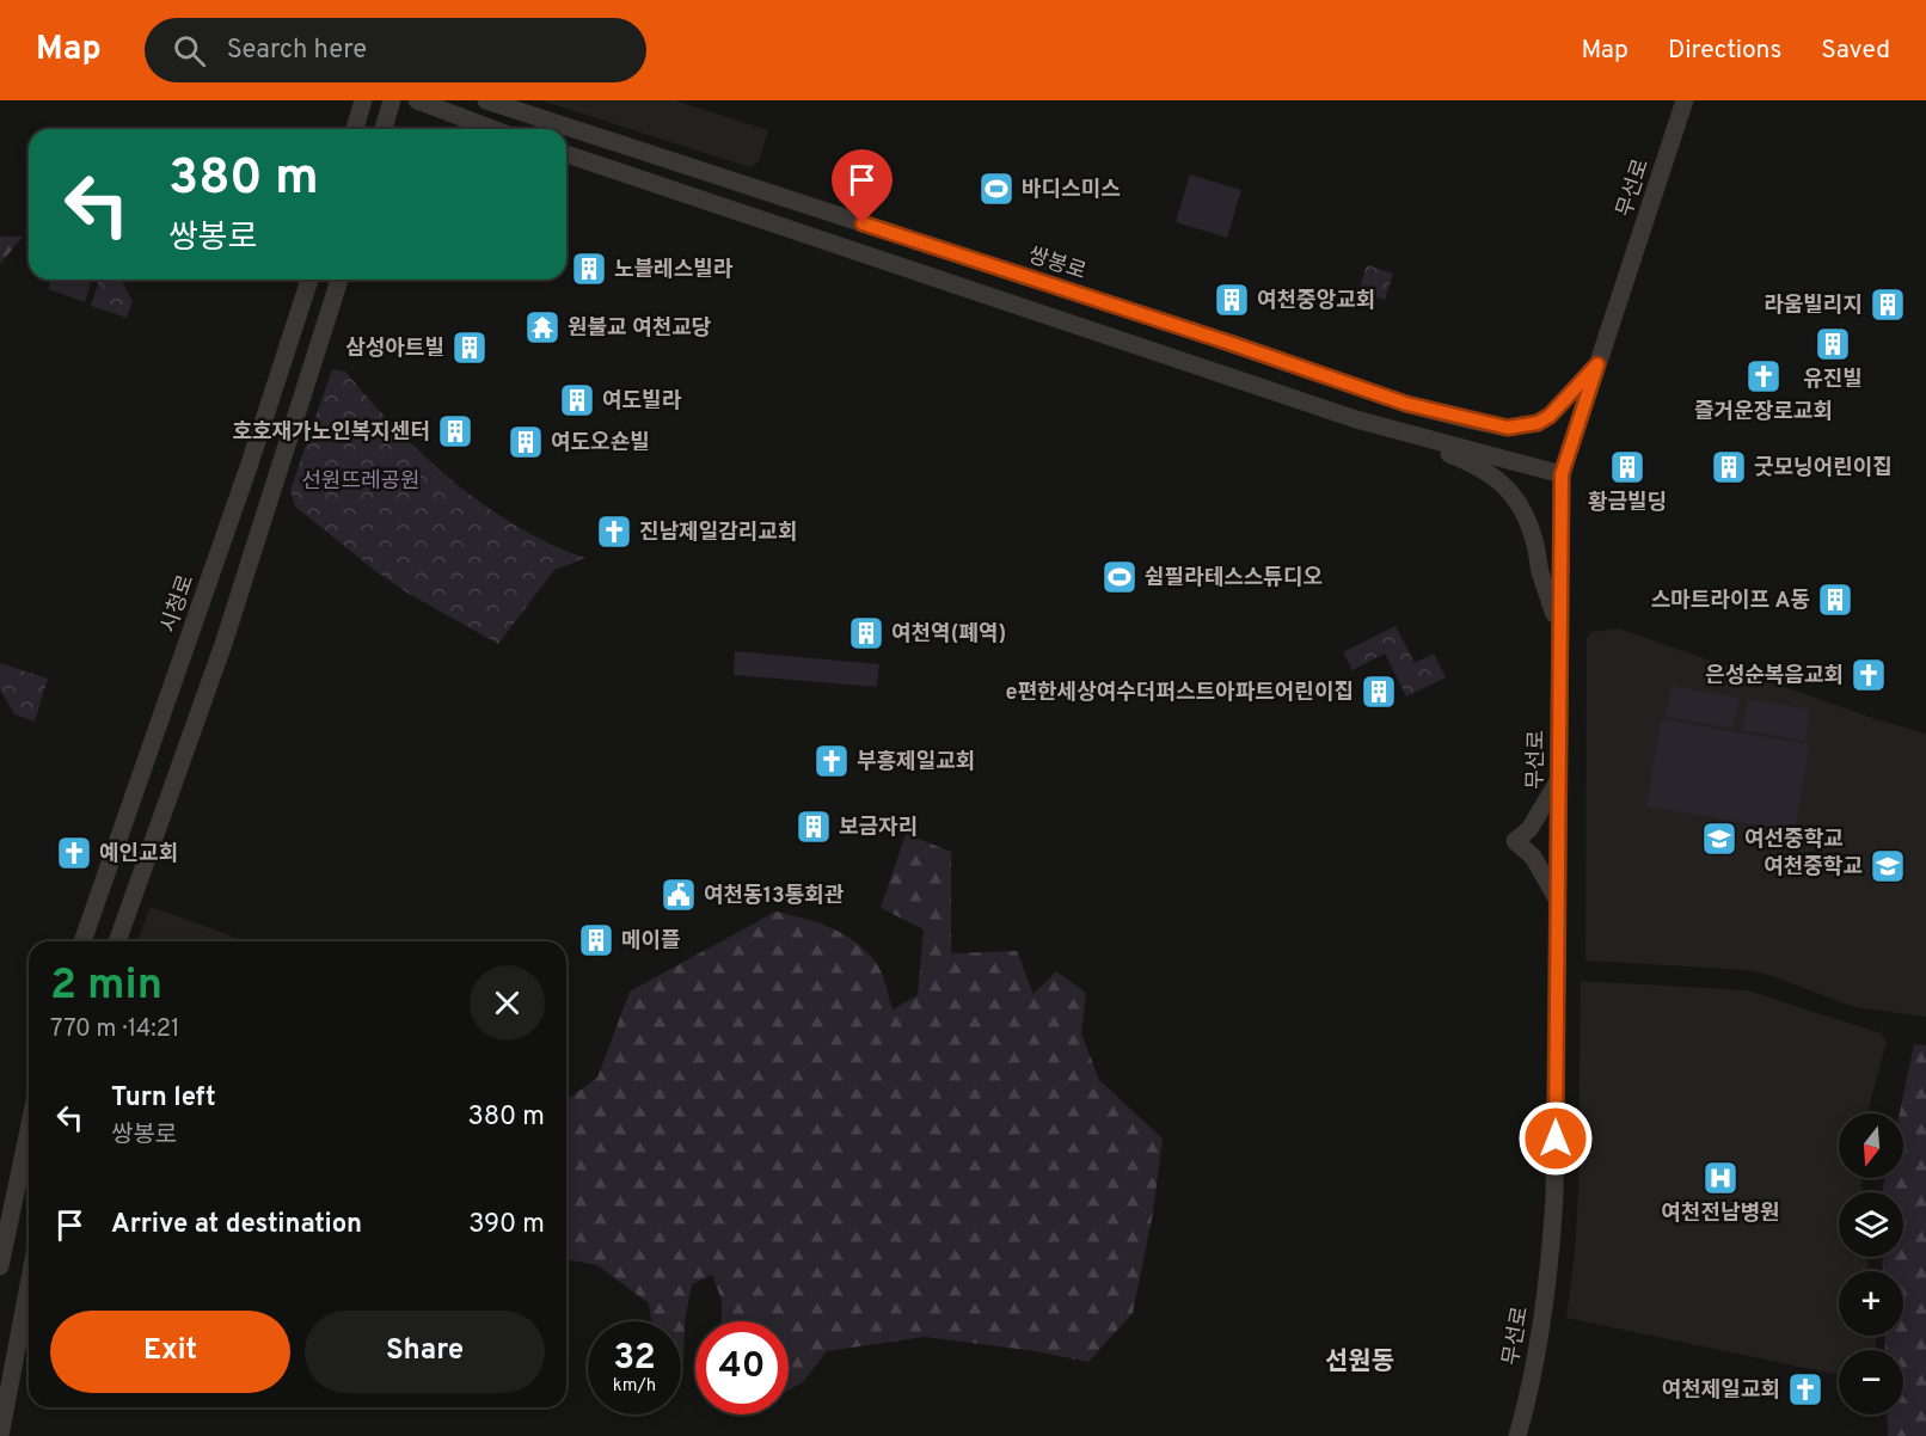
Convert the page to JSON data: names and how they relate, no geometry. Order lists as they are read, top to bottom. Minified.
{"streets":{"street":["무선로","쌍봉로","시청로"]},"crossings":[["무선로","쌍봉로"]],"districts":["선원동"],"parks":["선원뜨레공원"],"places":{"sports":["바디스미스","쉼필라테스스튜디오"],"building":["노블레스빌라","여천중앙교회","라움빌리지","유진빌","삼성아트빌","여도빌라","호호재가노인복지센터","여도오숀빌","황금빌딩","굿모닝어린이집","스마트라이프 A동","여천역(폐역)","e편한세상여수더퍼스트아파트어린이집","보금자리","메이플"],"temple":["원불교 여천교당"],"church":["즐거운장로교회","진남제일감리교회","은성순복음교회","부흥제일교회","예인교회","여천제일교회"],"school or university":["여선중학교","여천중학교"],"public building":["여천동13통회관"],"hospital":["여천전남병원"]},"north":"bottom","page":{"header":"Map","search":"Search here","nav":["Map","Directions","Saved"],"turn":["380 m","쌍봉로"],"heading":["2 min","770 m · 14:21"],"list":[{"name":"Turn left","note":"쌍봉로","value":"380 m"},{"name":"Arrive at destination","value":"390 m"}],"map_buttons":["+","−"],"buttons":["Exit","Share"],"speed":"32 km/h","limit":"40"}}
